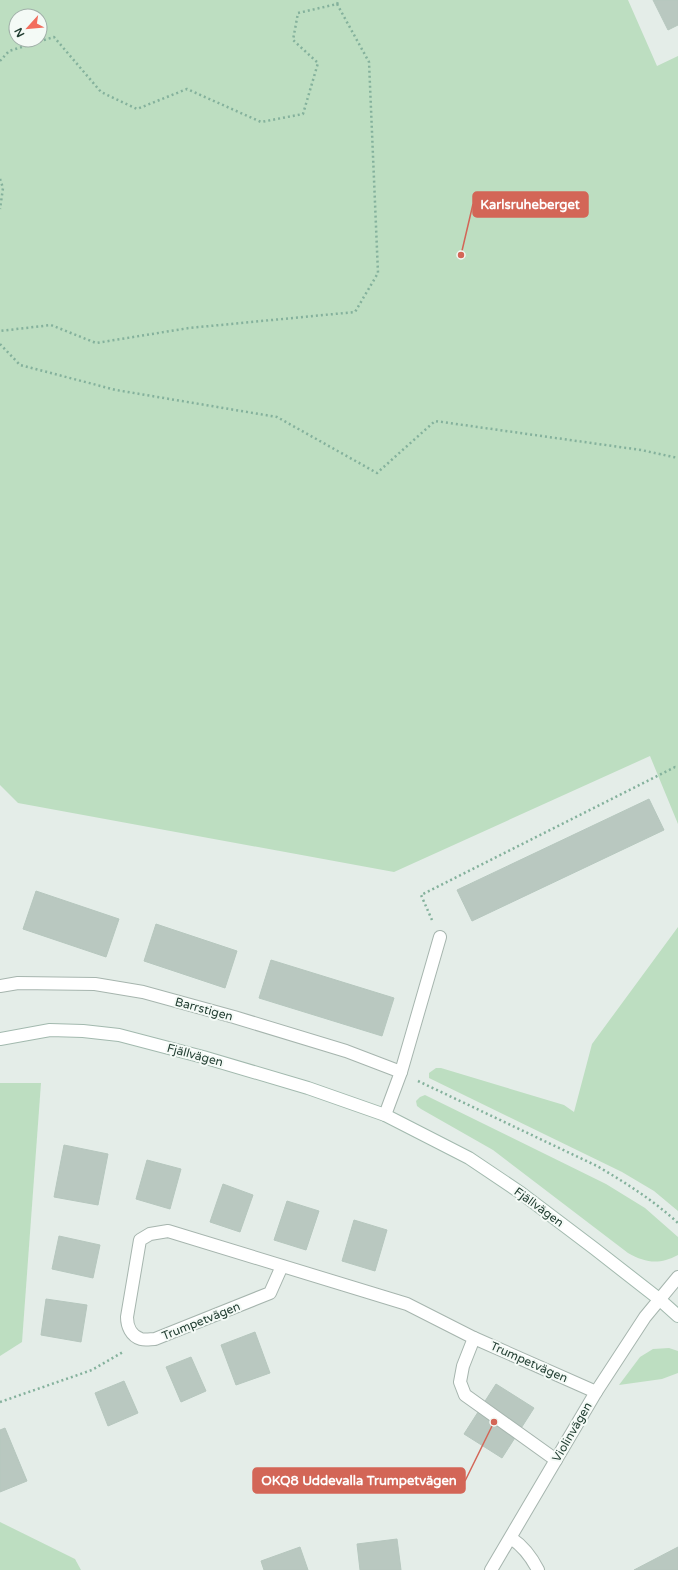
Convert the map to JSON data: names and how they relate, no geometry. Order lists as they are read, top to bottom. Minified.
{"streets":{"street":["Barrstigen","Fjällvägen","Trumpetvägen","Violinvägen"]},"crossings":[["Fjällvägen","Violinvägen"],["Trumpetvägen","Violinvägen"]],"places":["Karlsruheberget","OKQ8 Uddevalla Trumpetvägen"],"north":"bottom left"}
